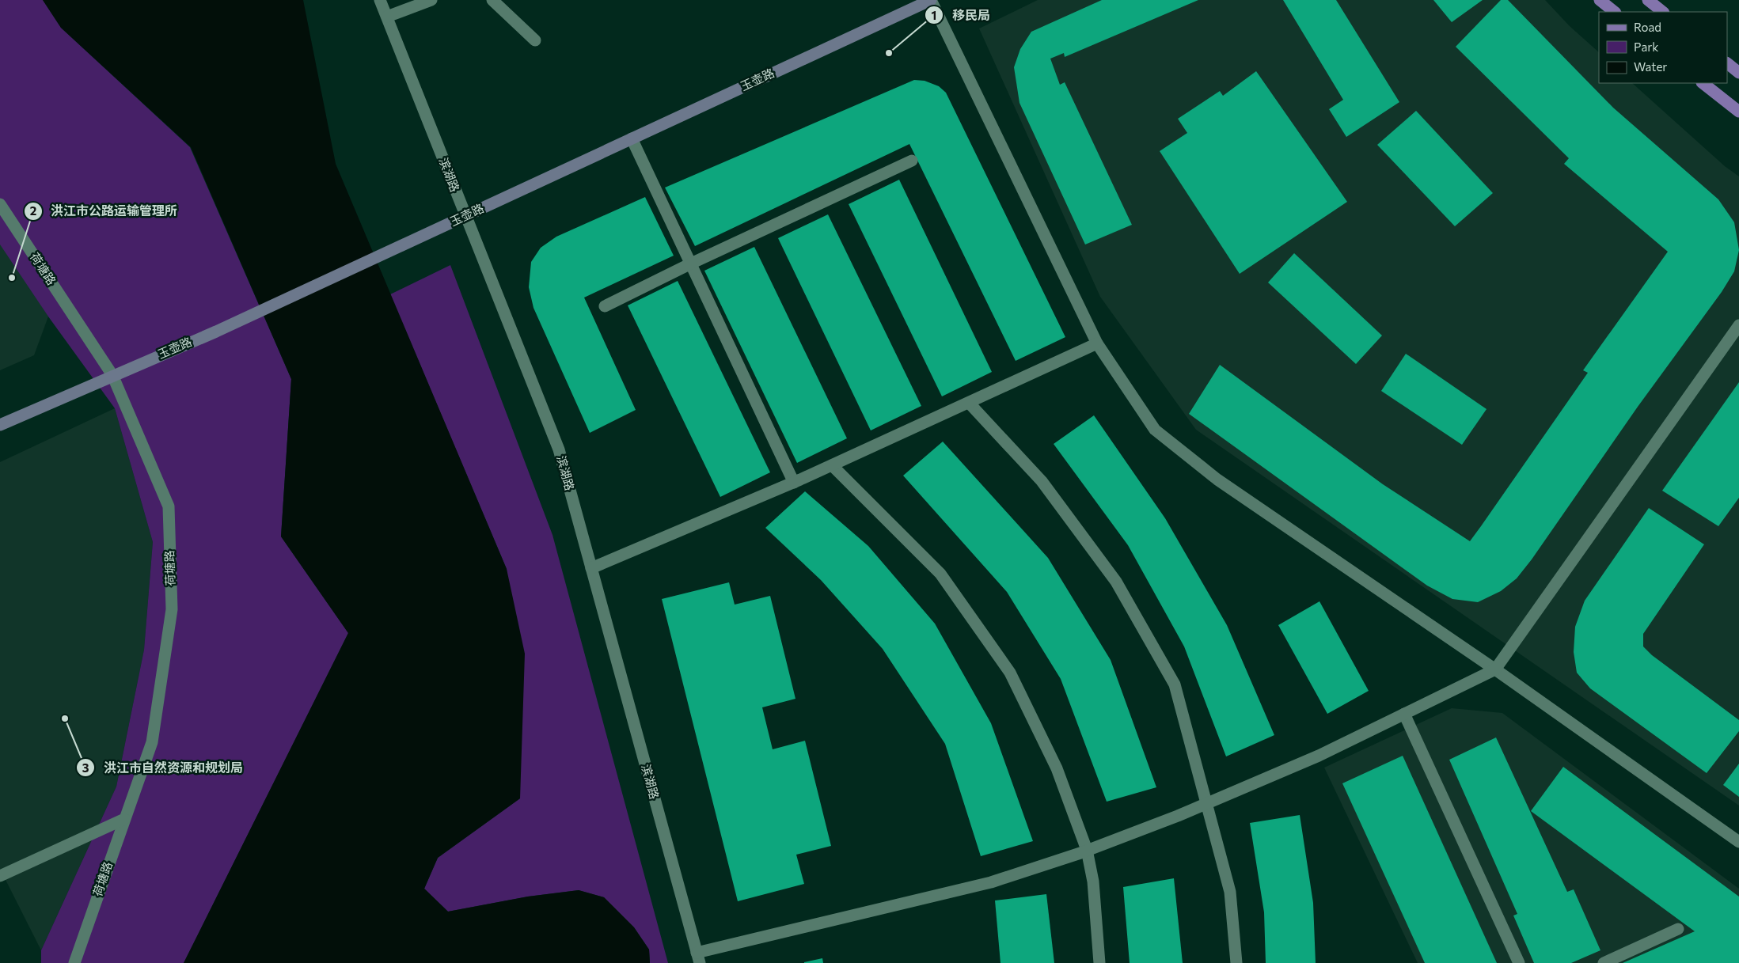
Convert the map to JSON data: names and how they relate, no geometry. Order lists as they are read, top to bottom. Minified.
{"streets":{"street":["玉壶路","滨湖路","荷塘路"]},"crossings":[["玉壶路","滨湖路"],["玉壶路","荷塘路"]],"places":["移民局","洪江市公路运输管理所","洪江市自然资源和规划局"],"legend":["Road","Park","Water"]}
